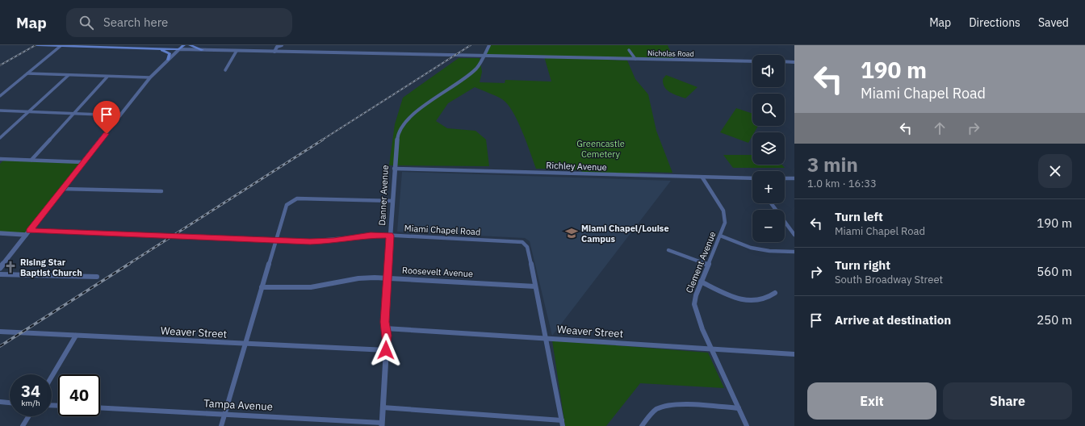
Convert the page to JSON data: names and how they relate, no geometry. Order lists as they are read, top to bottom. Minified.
{"streets":{"main road":["Nicholas Road"],"street":["Richley Avenue","Danner Avenue","Miami Chapel Road","Clement Avenue","Roosevelt Avenue","Weaver Street","Tampa Avenue"]},"crossings":[["Nicholas Road","Danner Avenue"],["Richley Avenue","Danner Avenue"],["Richley Avenue","Clement Avenue"],["Danner Avenue","Miami Chapel Road"],["Danner Avenue","Roosevelt Avenue"],["Danner Avenue","Weaver Street"],["Danner Avenue","Tampa Avenue"],["Miami Chapel Road","Roosevelt Avenue"],["Clement Avenue","Weaver Street"]],"parks":["Greencastle Cemetery"],"places":{"school or university":["Miami Chapel/Louise Campus"],"church":["Rising Star Baptist Church"]},"page":{"header":"Map","search":"Search here","nav":["Map","Directions","Saved"],"turn":["190 m","Miami Chapel Road"],"map_buttons":["+","−"],"heading":["3 min","1.0 km · 16:33"],"list":[{"name":"Turn left","note":"Miami Chapel Road","value":"190 m"},{"name":"Turn right","note":"South Broadway Street","value":"560 m"},{"name":"Arrive at destination","value":"250 m"}],"speed":"34 km/h","limit":"40","buttons":["Exit","Share"]}}
